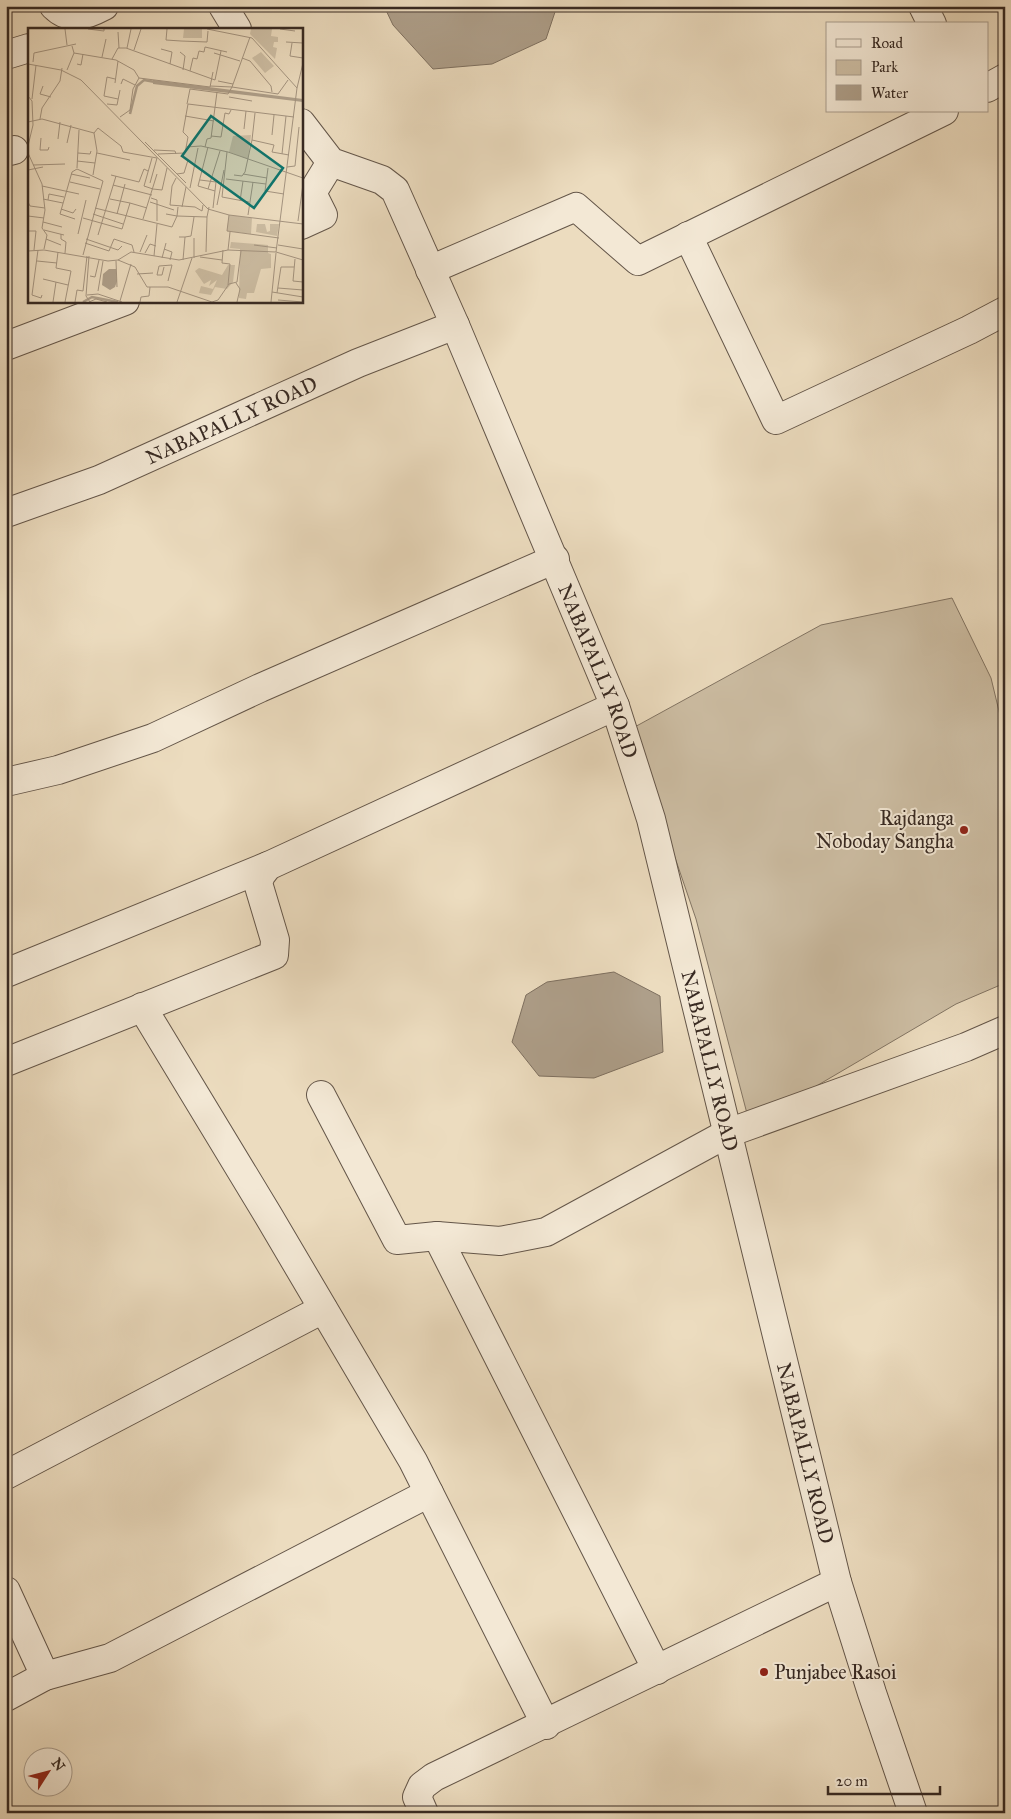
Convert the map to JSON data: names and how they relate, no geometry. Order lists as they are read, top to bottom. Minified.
{"streets":{"street":["NABAPALLY ROAD"]},"places":["Rajdanga Noboday Sangha","Punjabee Rasoi"],"legend":["Road","Park","Water"],"scale_bar":"20 m","north":"top right"}
